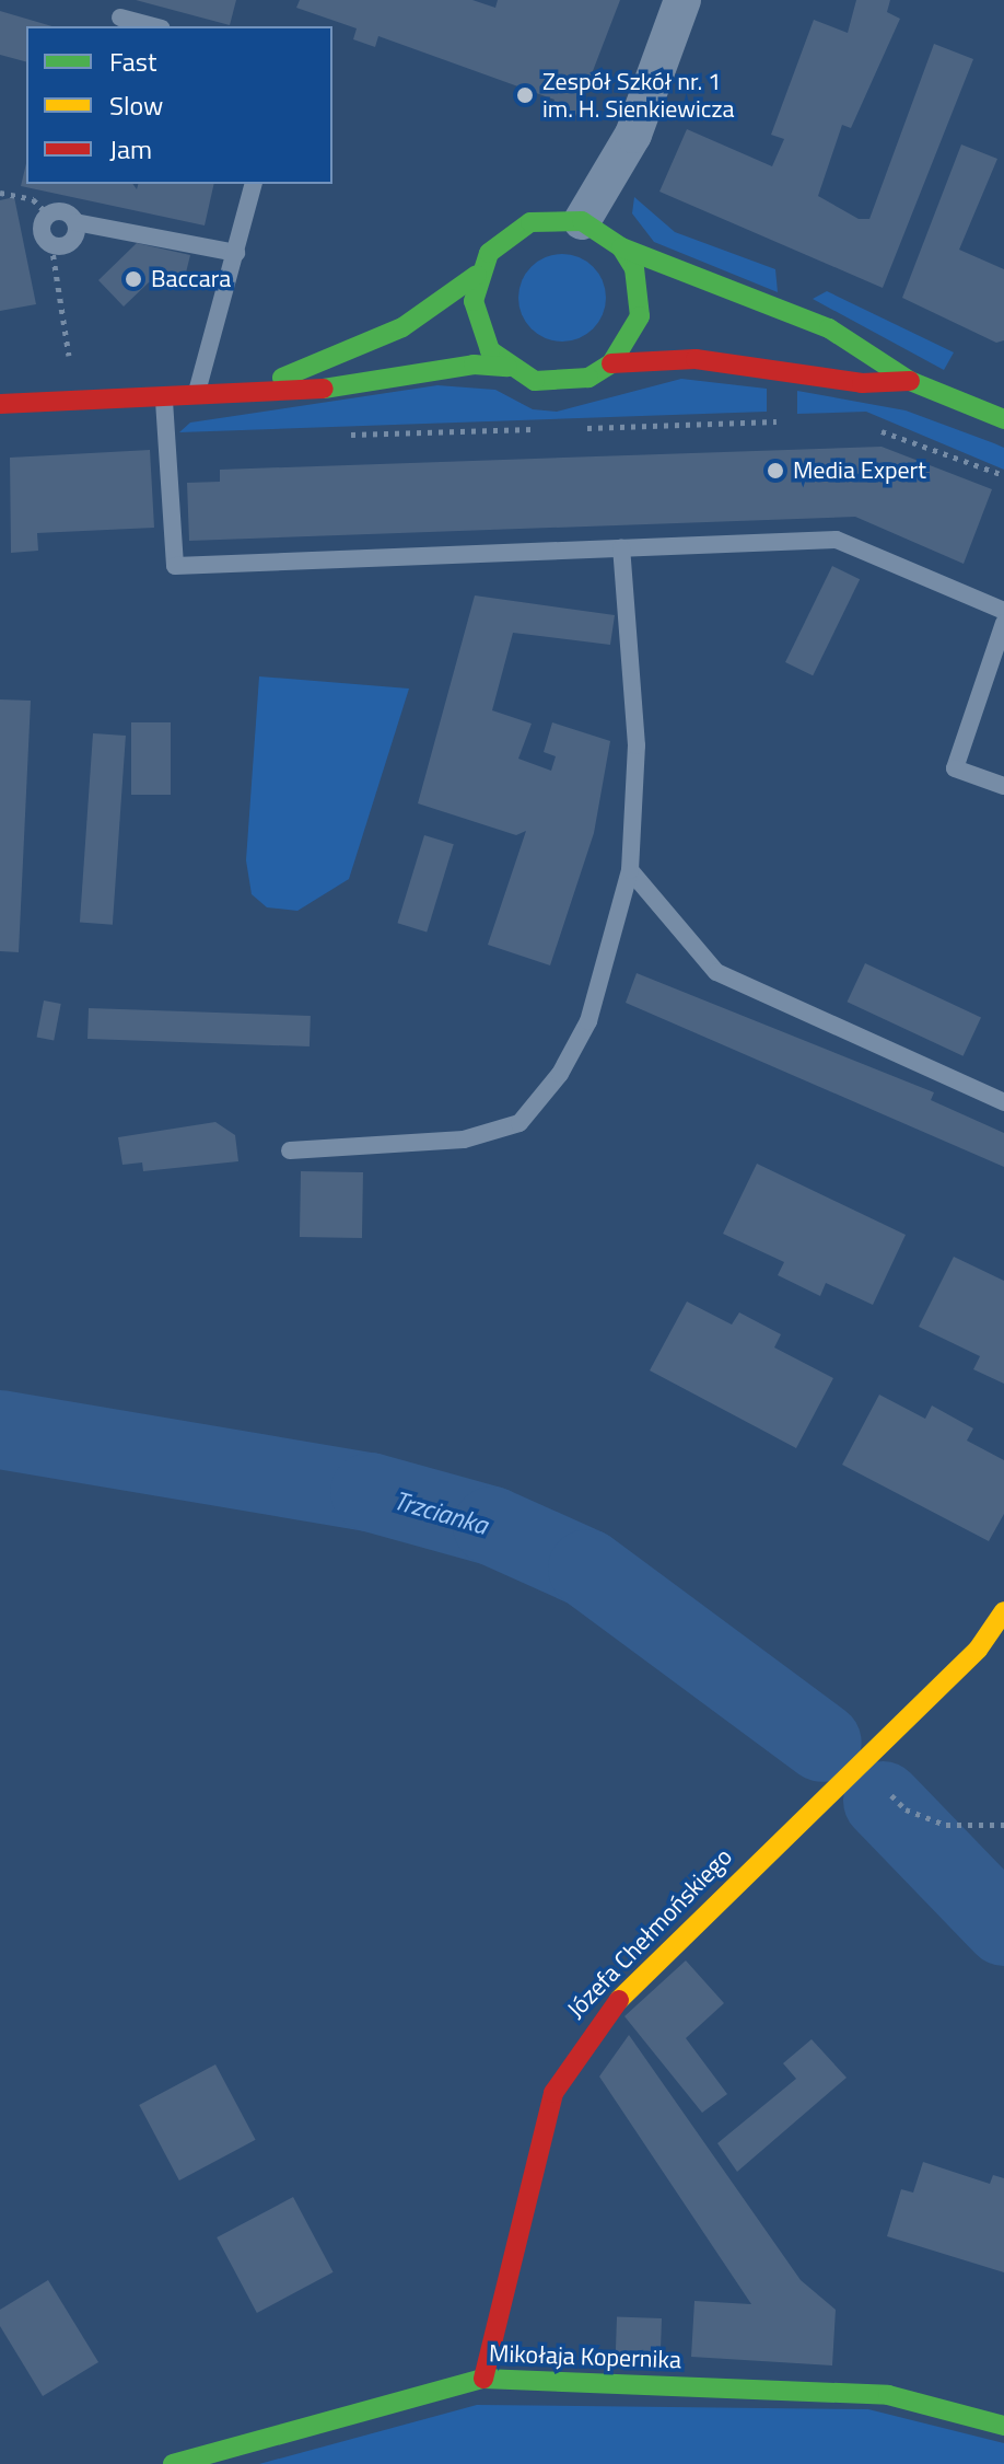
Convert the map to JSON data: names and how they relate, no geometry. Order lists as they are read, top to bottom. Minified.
{"streets":{"main road":["Józefa Chełmońskiego","Mikołaja Kopernika"]},"crossings":[["Józefa Chełmońskiego","Mikołaja Kopernika"]],"water":["Trzcianka"],"places":["Zespół Szkół nr. 1 im. H. Sienkiewicza","Baccara","Media Expert"],"legend":["Fast","Slow","Jam"]}
